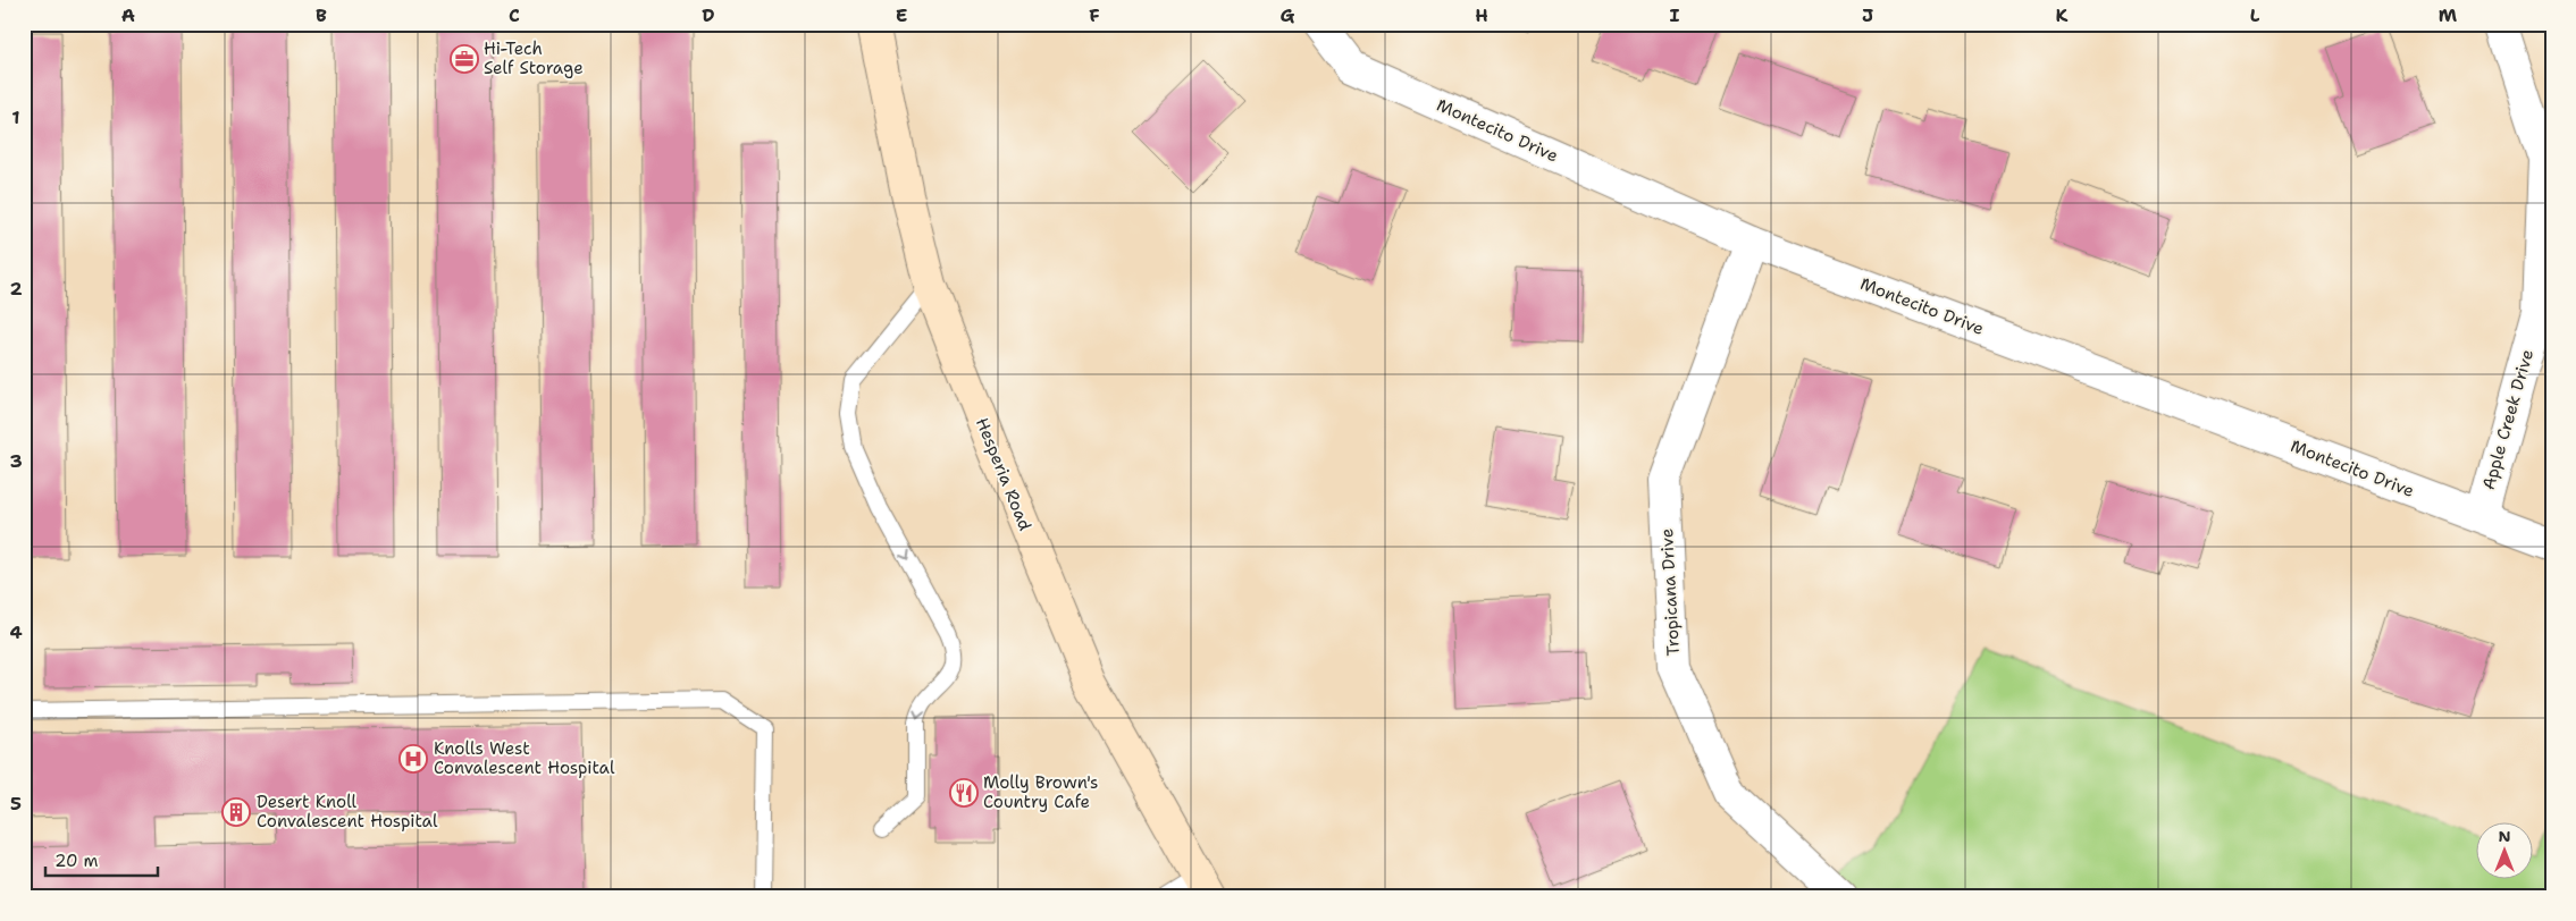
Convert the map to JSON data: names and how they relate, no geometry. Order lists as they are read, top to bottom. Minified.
{"streets":{"main road":["Hesperia Road"],"street":["Montecito Drive","Apple Creek Drive","Tropicana Drive"]},"crossings":[["Montecito Drive","Apple Creek Drive"],["Montecito Drive","Tropicana Drive"]],"places":{"office":["Hi-Tech Self Storage"],"hospital":["Knolls West Convalescent Hospital"],"restaurant":["Molly Brown's Country Cafe"],"building":["Desert Knoll Convalescent Hospital"]},"scale_bar":"20 m","north":"top","grid":{"columns":["A","B","C","D","E","F","G","H","I","J","K","L","M"],"rows":["1","2","3","4","5"]}}
